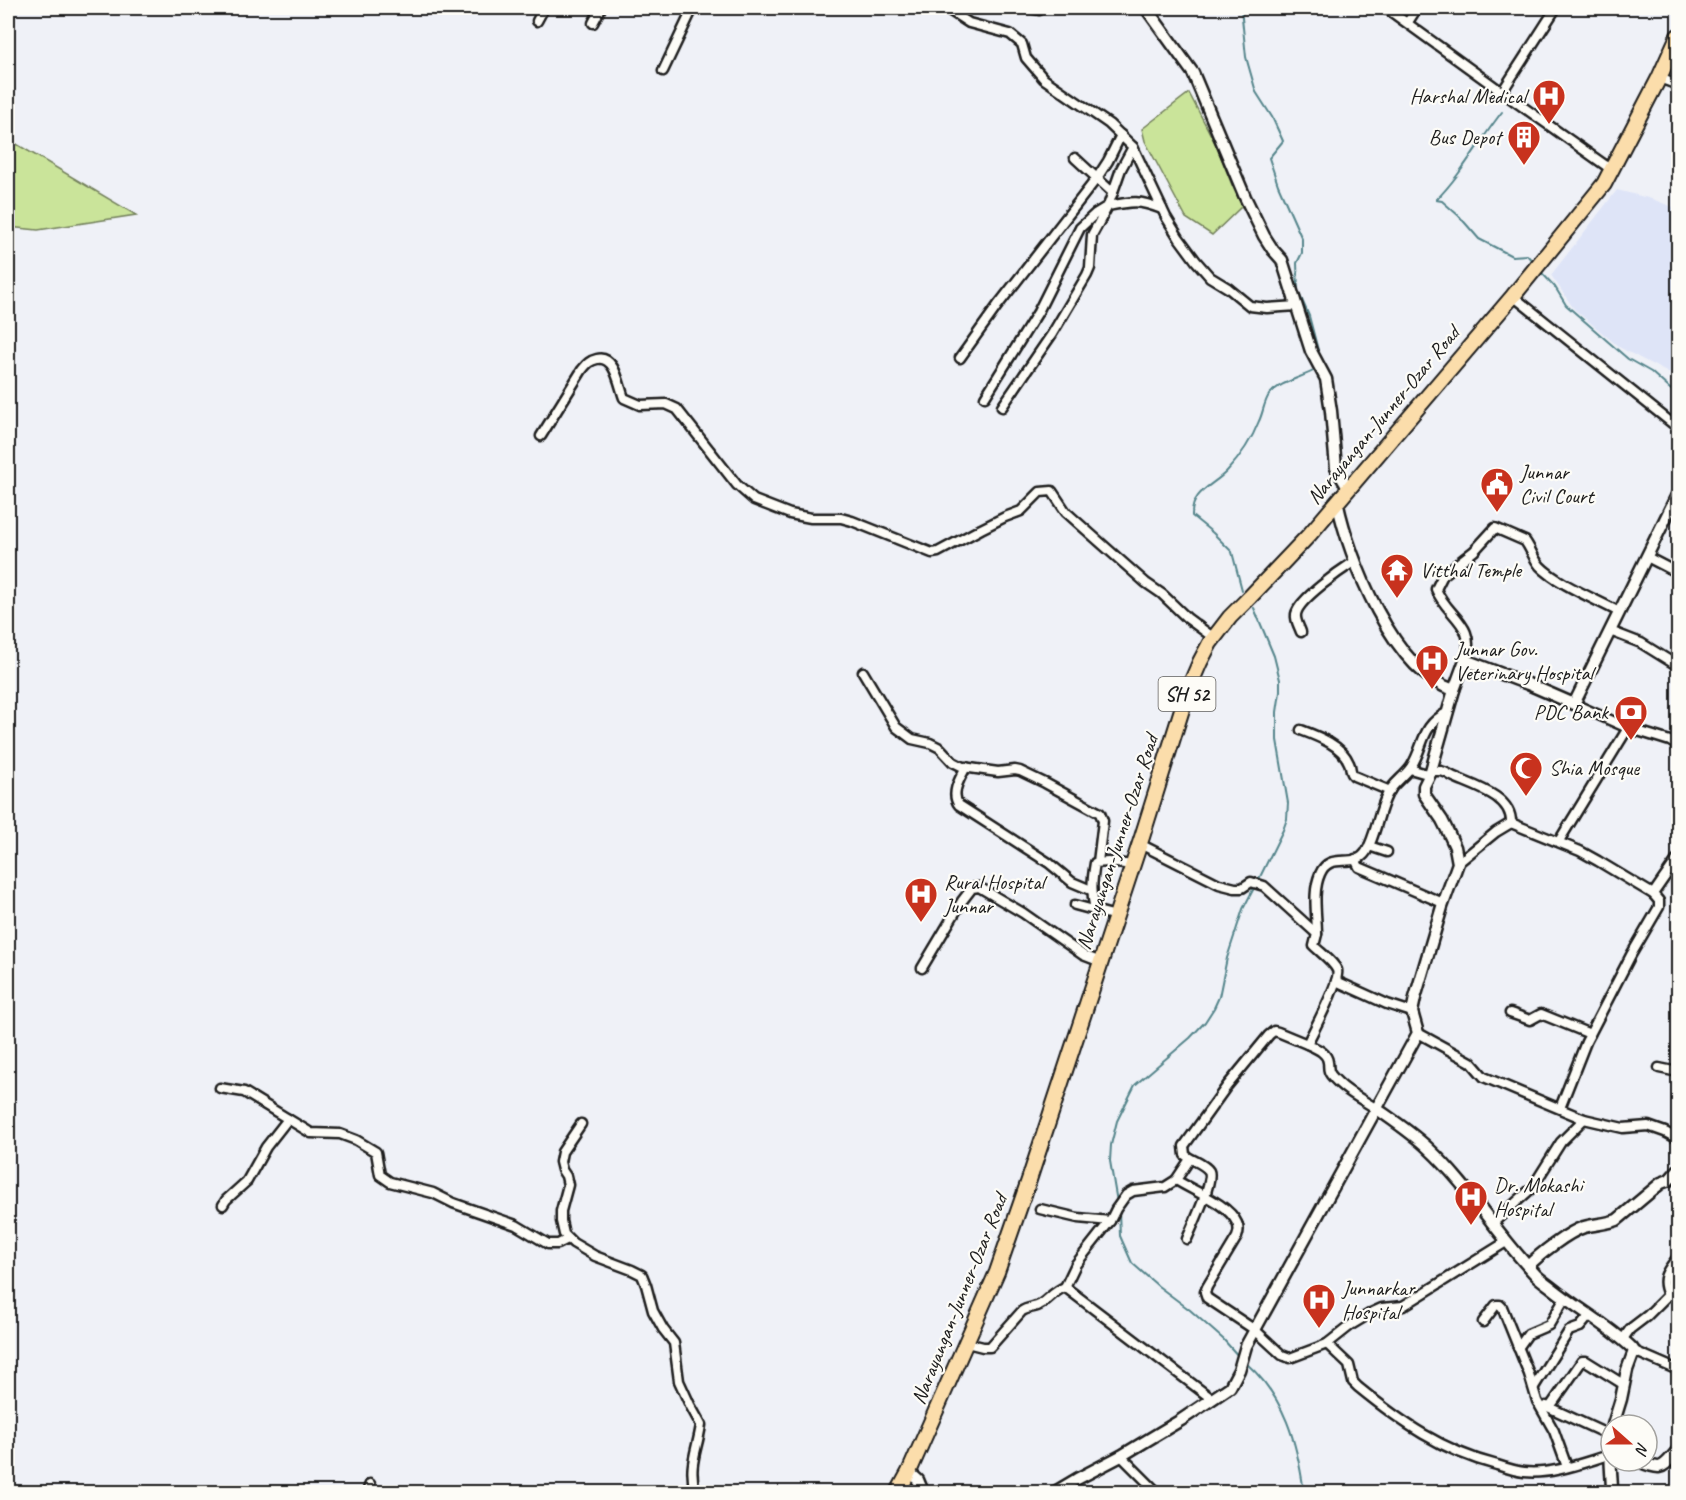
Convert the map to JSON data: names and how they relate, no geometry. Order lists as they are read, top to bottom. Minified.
{"streets":{"main road":["Narayangan-Junner-Ozar Road","SH 52"]},"places":{"hospital":["Harshal Medical","Junnar Gov. Veterinary Hospital","Rural Hospital Junnar","Dr. Mokashi Hospital","Junnarkar Hospital"],"building":["Bus Depot"],"public building":["Junnar Civil Court"],"temple":["Vitthal Temple"],"bank":["PDC Bank"],"mosque":["Shia Mosque"]},"north":"right"}
